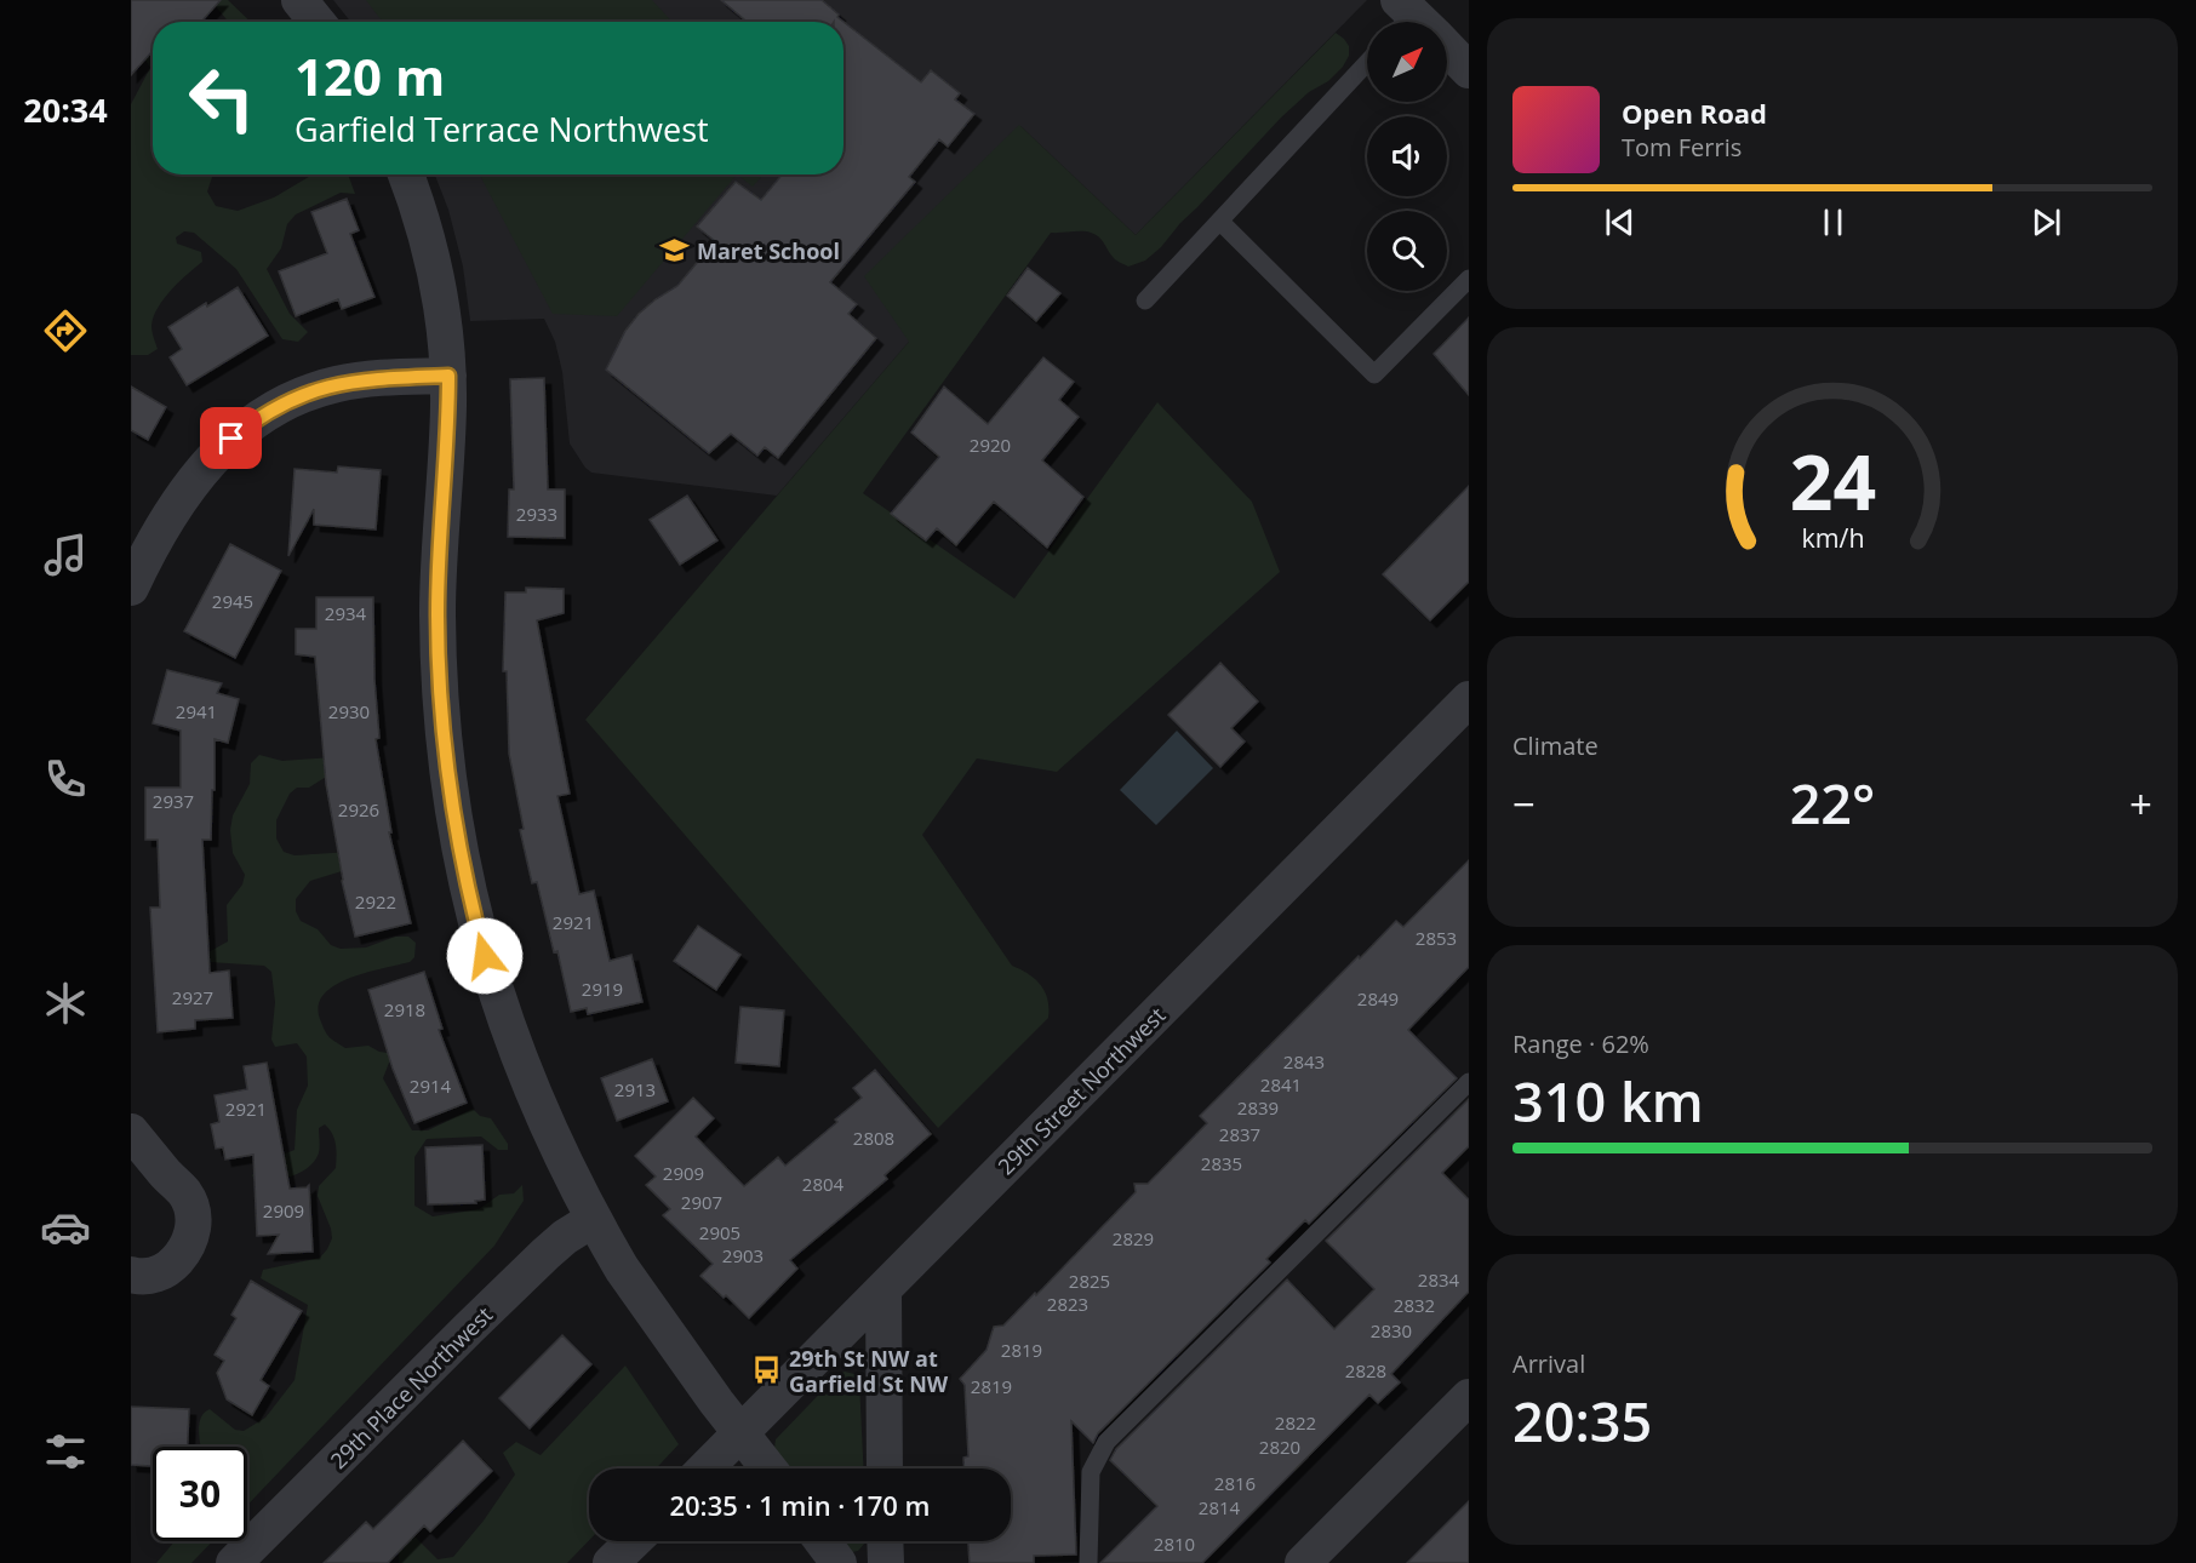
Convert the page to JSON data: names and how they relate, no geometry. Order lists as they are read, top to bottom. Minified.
{"streets":{"street":["29th Street Northwest","29th Place Northwest"]},"places":{"school or university":["Maret School"],"bus stop":["29th St NW at Garfield St NW"]},"house_numbers":["2920","2933","2945","2934","2941","2930","2937","2926","2922","2921","2853","2919","2927","2849","2918","2843","2841","2914","2913","2839","2921","2837","2808","2835","2909","2804","2907","2909","2905","2829","2903","2834","2825","2823","2832","2830","2819","2828","2819","2822","2820","2816","2814","2810"],"north":"top right","page":{"tabs":"20:34","turn":["120 m","Garfield Terrace Northwest"],"song":["Open Road","Tom Ferris"],"tile":["Climate",["Range · 62%","310 km"],["Arrival","20:35"]],"heat":["−","22°","+"],"limit":"30","trip":"20:35 · 1 min · 170 m","gauge":["24","km/h"]}}
